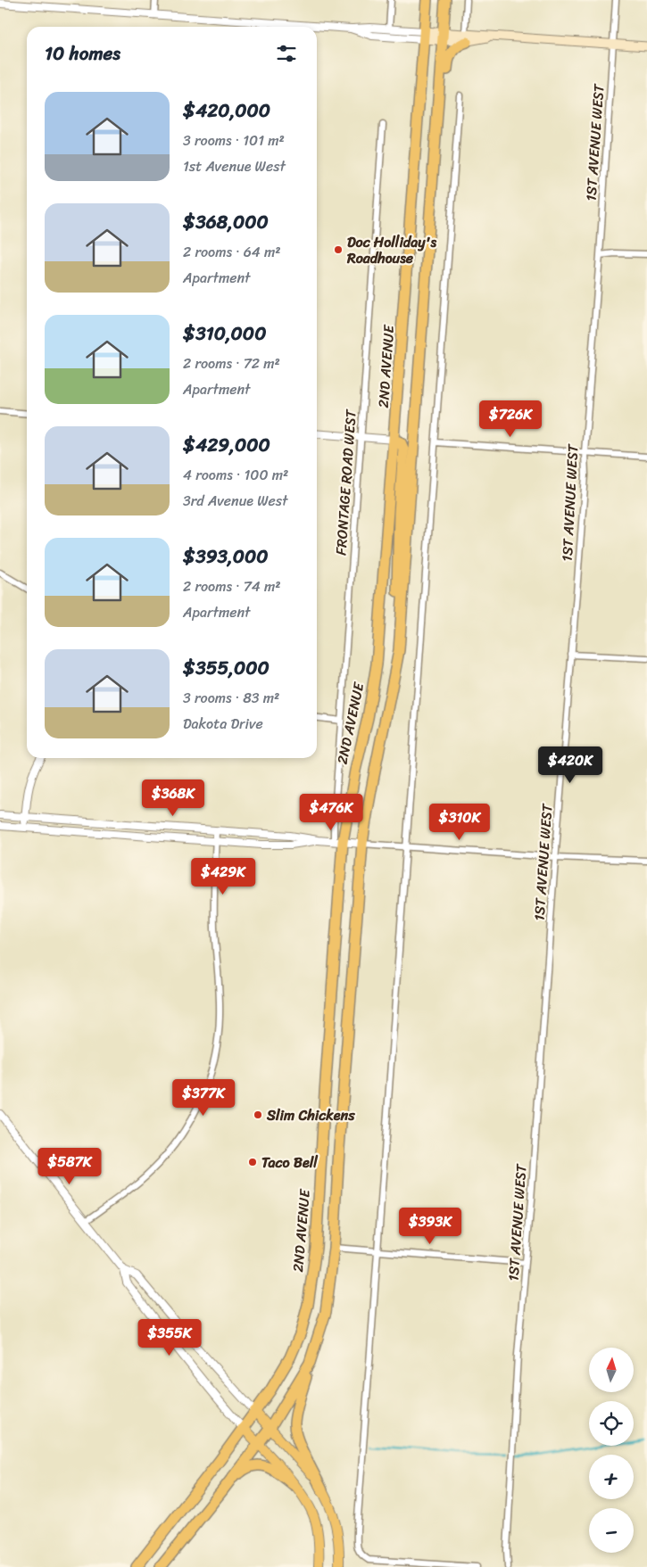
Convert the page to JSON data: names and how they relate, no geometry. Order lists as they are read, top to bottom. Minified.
{"streets":{"highway":["2ND AVENUE"],"street":["1ST AVENUE WEST","FRONTAGE ROAD WEST"]},"crossings":[["2ND AVENUE","FRONTAGE ROAD WEST"]],"places":["Doc Holliday's Roadhouse","Slim Chickens","Taco Bell"],"north":"top","page":{"heading":"10 homes","list":[{"name":"$420,000","note":"3 rooms · 101 m² · 1st Avenue West"},{"name":"$368,000","note":"2 rooms · 64 m² · Apartment"},{"name":"$310,000","note":"2 rooms · 72 m² · Apartment"},{"name":"$429,000","note":"4 rooms · 100 m² · 3rd Avenue West"},{"name":"$393,000","note":"2 rooms · 74 m² · Apartment"},{"name":"$355,000","note":"3 rooms · 83 m² · Dakota Drive"}],"price":["$726K","$420K","$368K","$476K","$310K","$429K","$377K","$587K","$393K","$355K"],"map_buttons":["+","−"]}}
